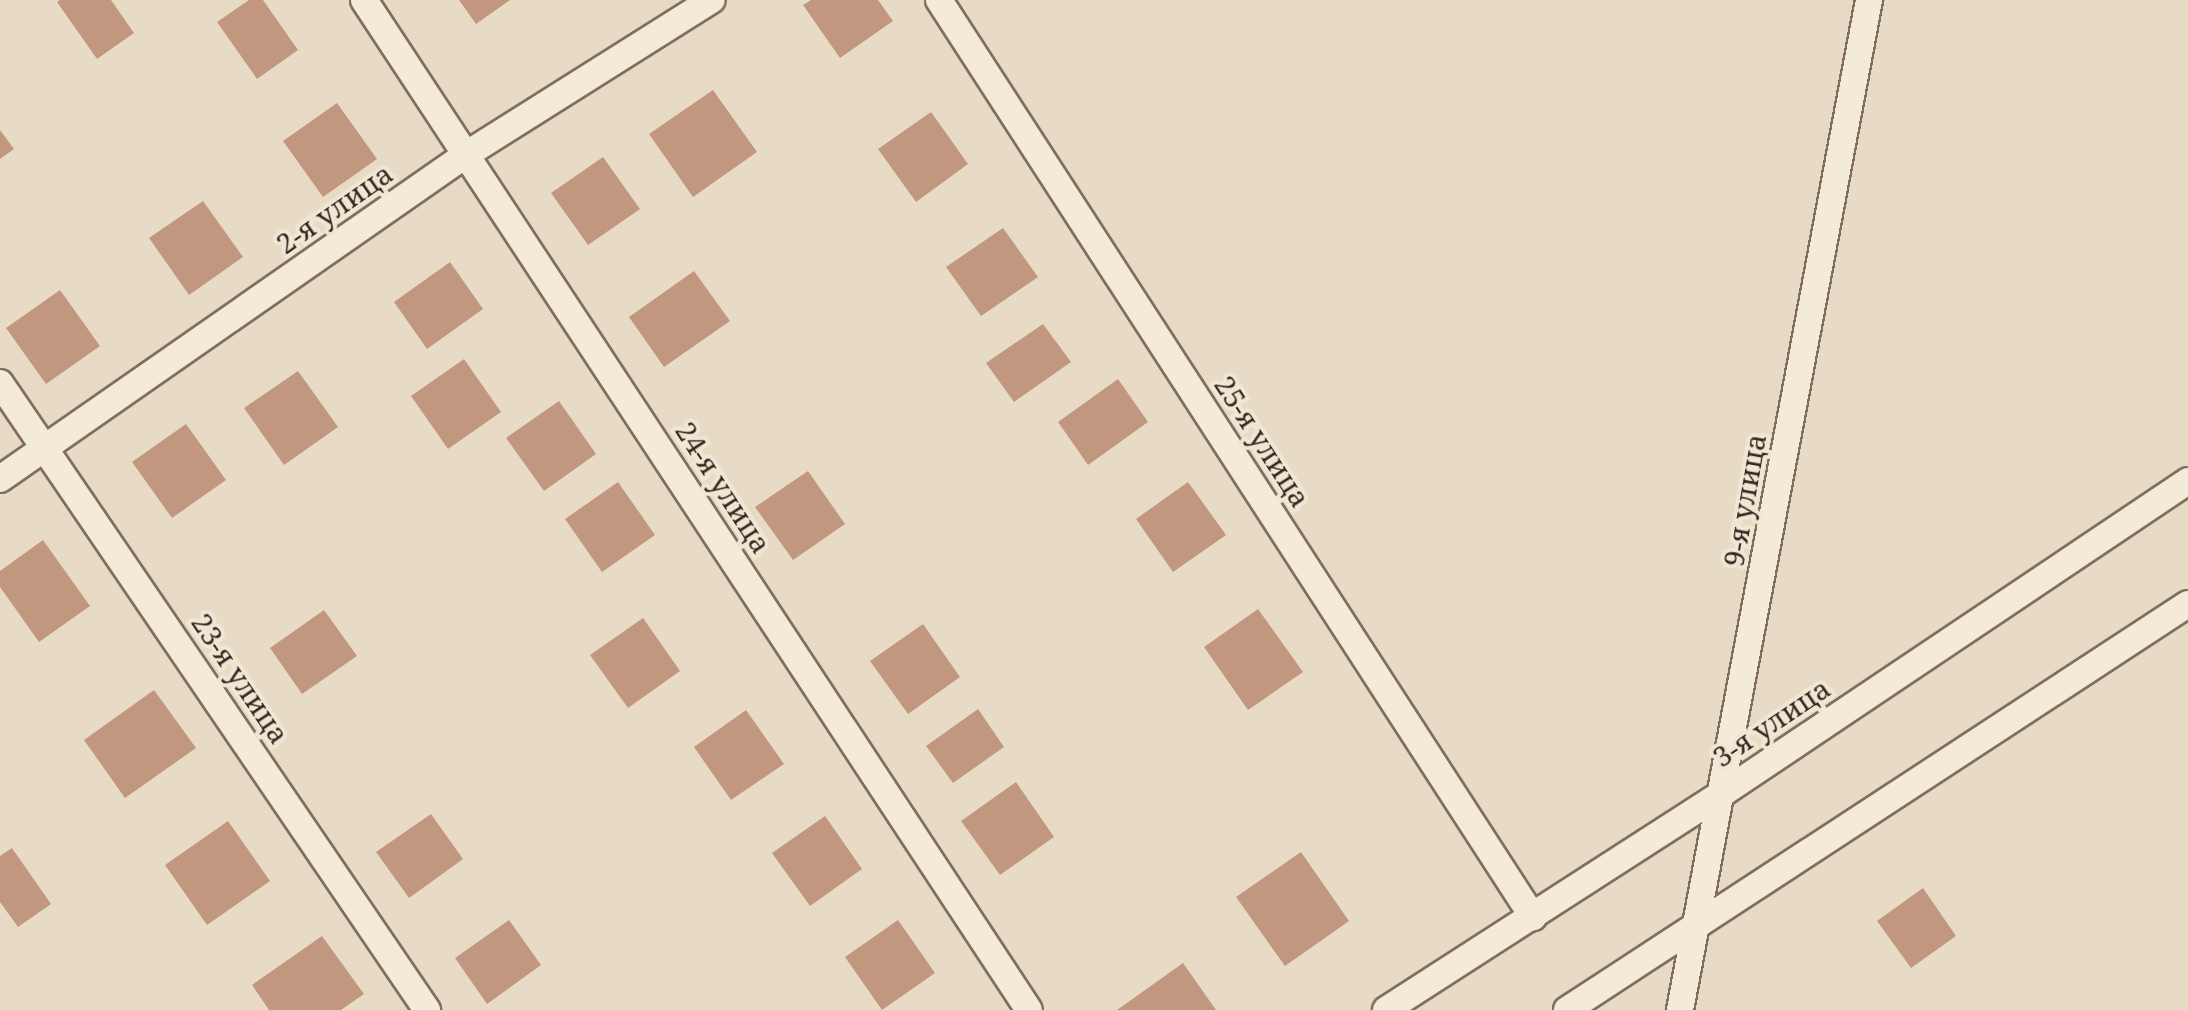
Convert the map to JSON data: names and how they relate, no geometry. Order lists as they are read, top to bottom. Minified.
{"streets":{"street":["2-я улица","25-я улица","24-я улица","9-я улица","23-я улица","3-я улица"]},"crossings":[["2-я улица","24-я улица"],["2-я улица","23-я улица"],["25-я улица","3-я улица"],["9-я улица","3-я улица"]]}
